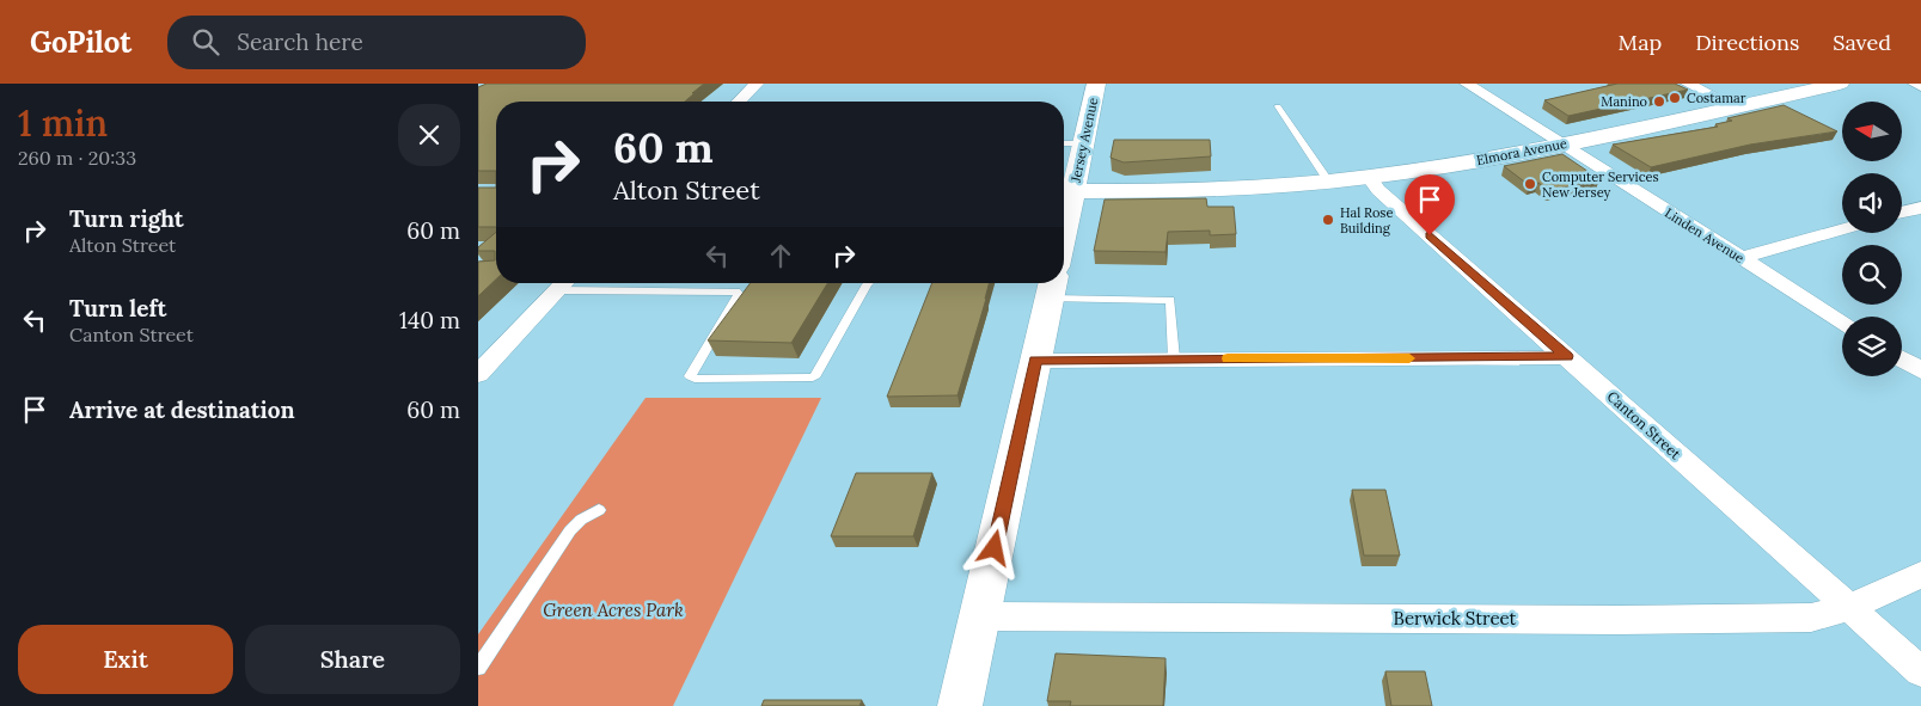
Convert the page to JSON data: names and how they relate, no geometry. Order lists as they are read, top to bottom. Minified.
{"streets":{"main road":["Jersey Avenue","Elmora Avenue"],"street":["Linden Avenue","Canton Street","Berwick Street"]},"crossings":[["Jersey Avenue","Elmora Avenue"],["Jersey Avenue","Berwick Street"],["Elmora Avenue","Linden Avenue"],["Elmora Avenue","Canton Street"],["Canton Street","Berwick Street"]],"parks":["Green Acres Park"],"places":["Costamar","Manino","Computer Services New Jersey","Hal Rose Building"],"north":"left","page":{"header":"GoPilot","search":"Search here","nav":["Map","Directions","Saved"],"heading":["1 min","260 m · 20:33"],"turn":["60 m","Alton Street"],"list":[{"name":"Turn right","note":"Alton Street","value":"60 m"},{"name":"Turn left","note":"Canton Street","value":"140 m"},{"name":"Arrive at destination","value":"60 m"}],"buttons":["Exit","Share"]}}
